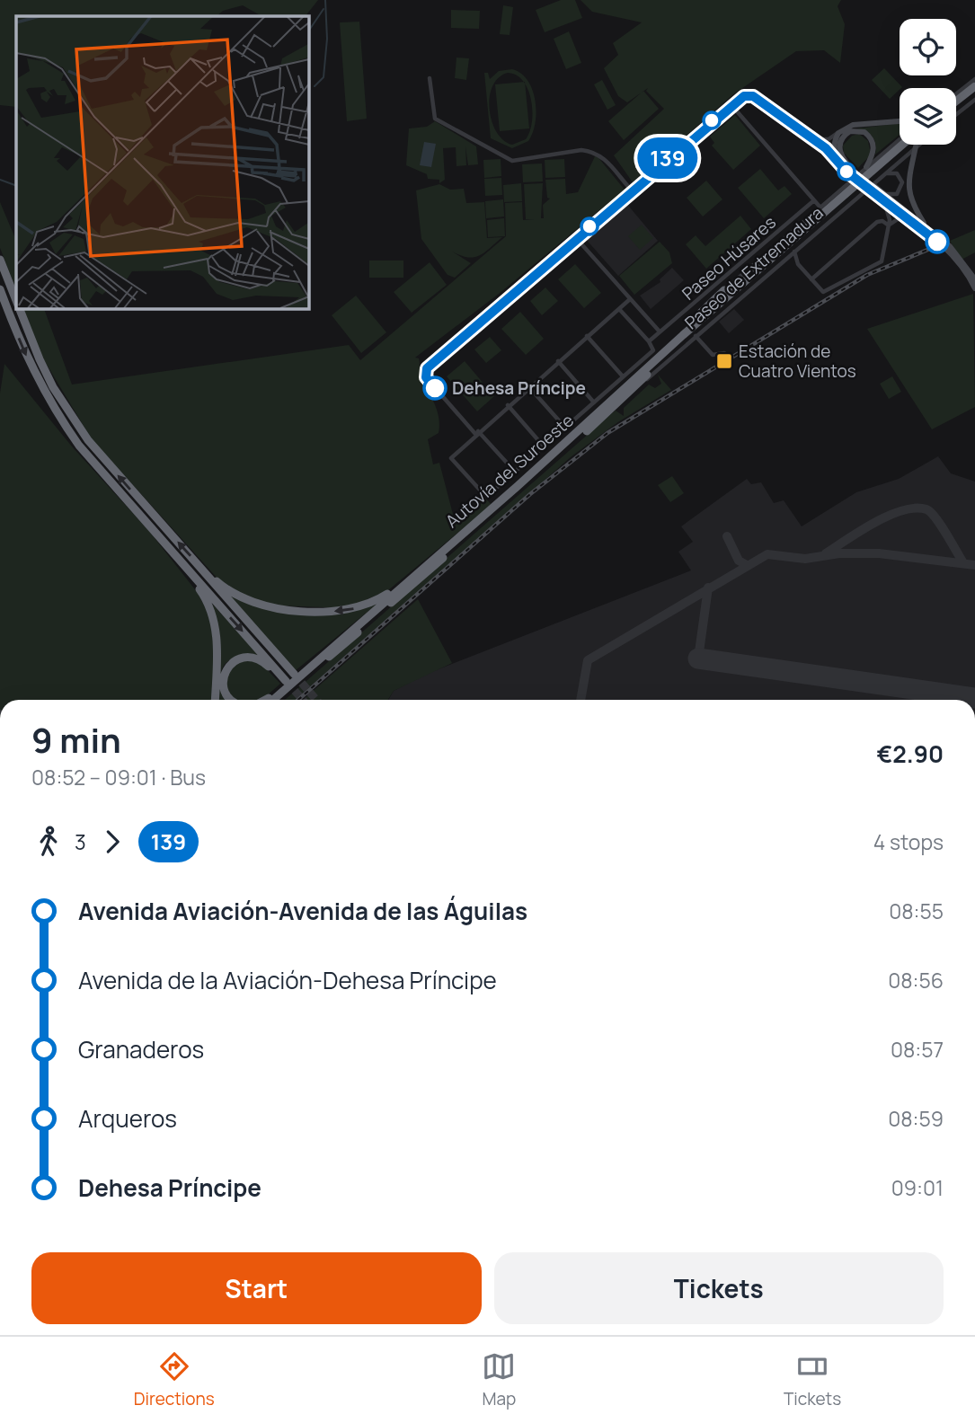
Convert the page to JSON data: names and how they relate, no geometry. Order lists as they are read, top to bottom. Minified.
{"streets":{"highway":["Autovía del Suroeste"],"street":["Paseo Húsares","Paseo de Extremadura"]},"crossings":[["Paseo de Extremadura","Autovía del Suroeste"]],"places":{"transit":["Estación de Cuatro Vientos"],"other":["Dehesa Príncipe"]},"lines":["bus line 139"],"page":{"on_map":"139","heading":["9 min","08:52 – 09:01 · Bus","€2.90"],"legs":["3","139","4 stops"],"list":[{"name":"Avenida Aviación-Avenida de las Águilas","value":"08:55"},{"name":"Avenida de la Aviación-Dehesa Príncipe","value":"08:56"},{"name":"Granaderos","value":"08:57"},{"name":"Arqueros","value":"08:59"},{"name":"Dehesa Príncipe","value":"09:01"}],"buttons":["Start","Tickets"],"tabs":["Directions","Map","Tickets"]}}
